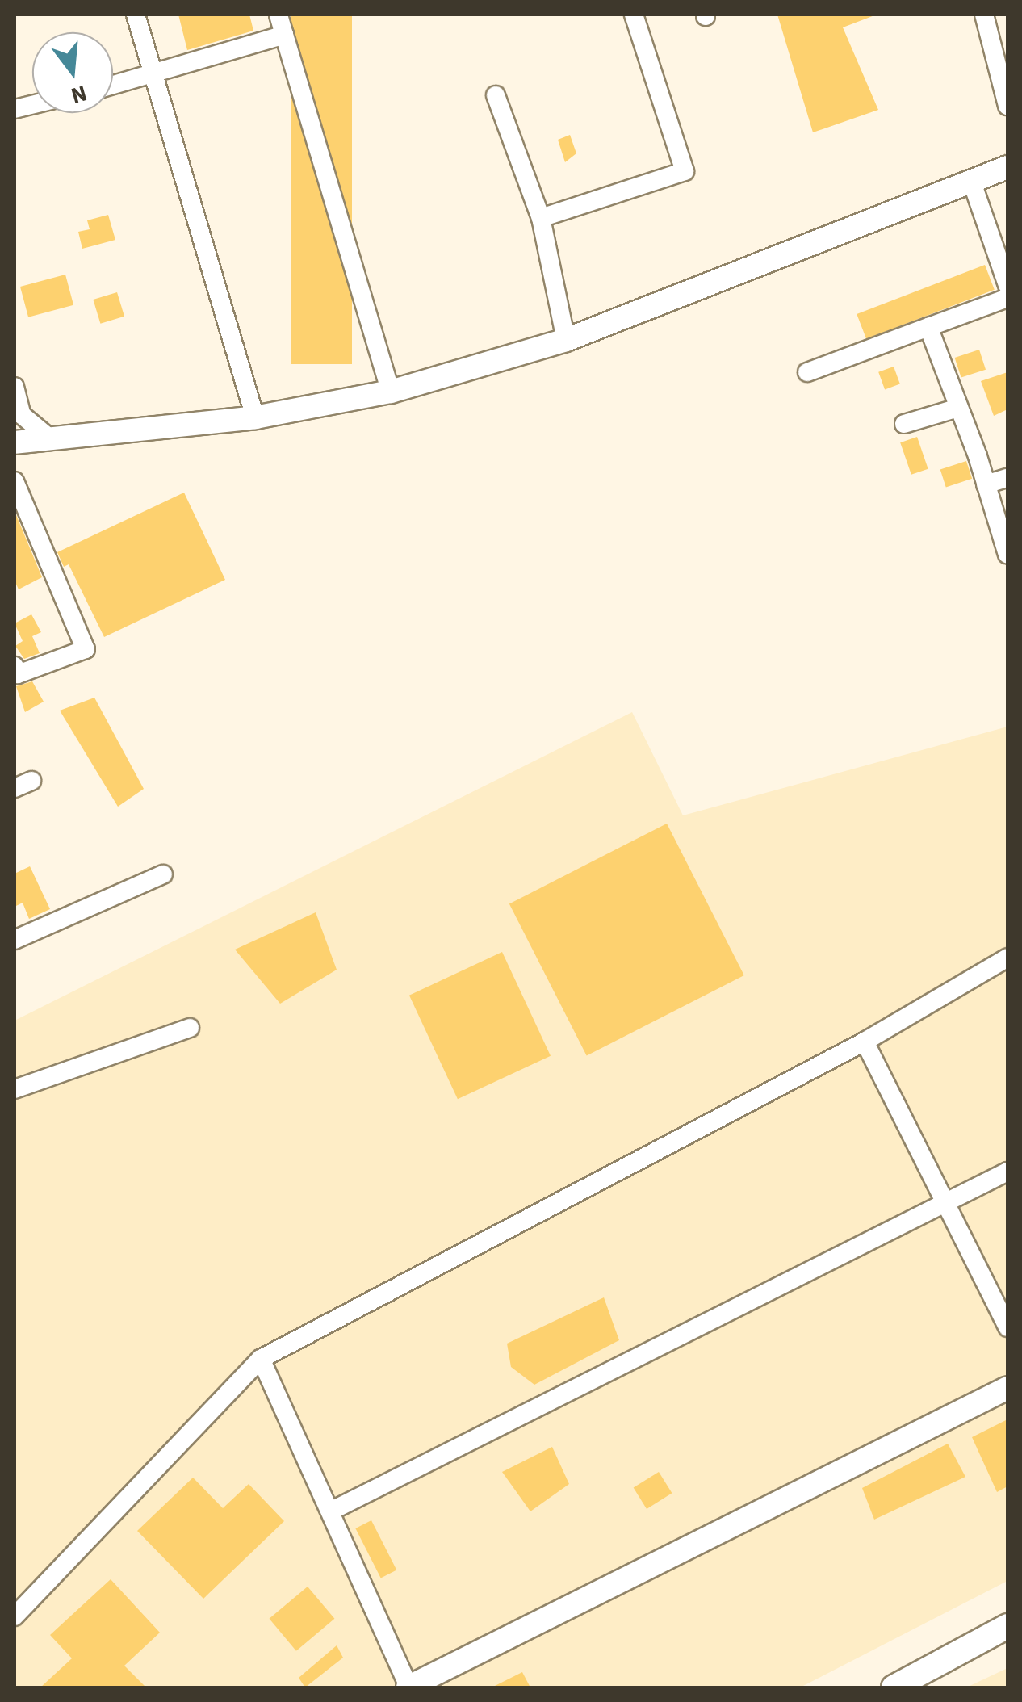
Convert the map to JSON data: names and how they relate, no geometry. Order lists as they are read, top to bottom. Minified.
{"north":"bottom"}
